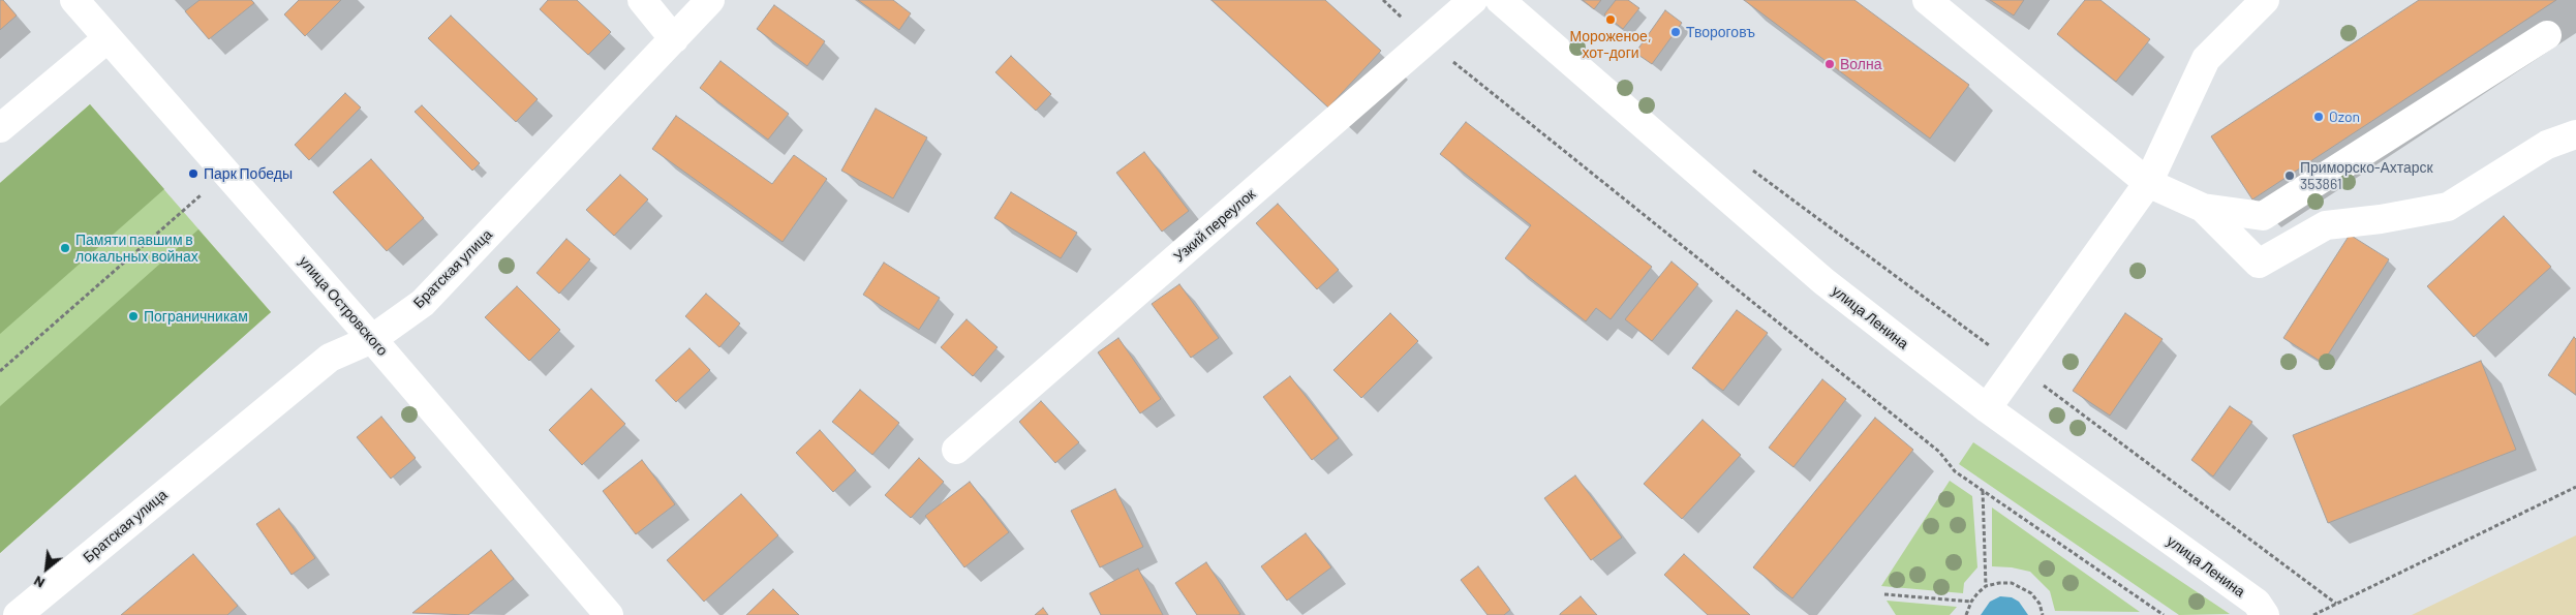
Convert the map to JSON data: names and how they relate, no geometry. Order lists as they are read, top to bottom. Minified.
{"streets":{"street":["Узкий переулок","Братская улица","улица Островского","улица Ленина"]},"crossings":[["Братская улица","улица Островского"]],"places":["Мороженое, хот-доги","Твороговъ","Волна","Ozon","Парк Победы","Приморско-Ахтарск 353861","Памяти павшим в локальных войнах","Пограничникам"],"north":"bottom left"}
